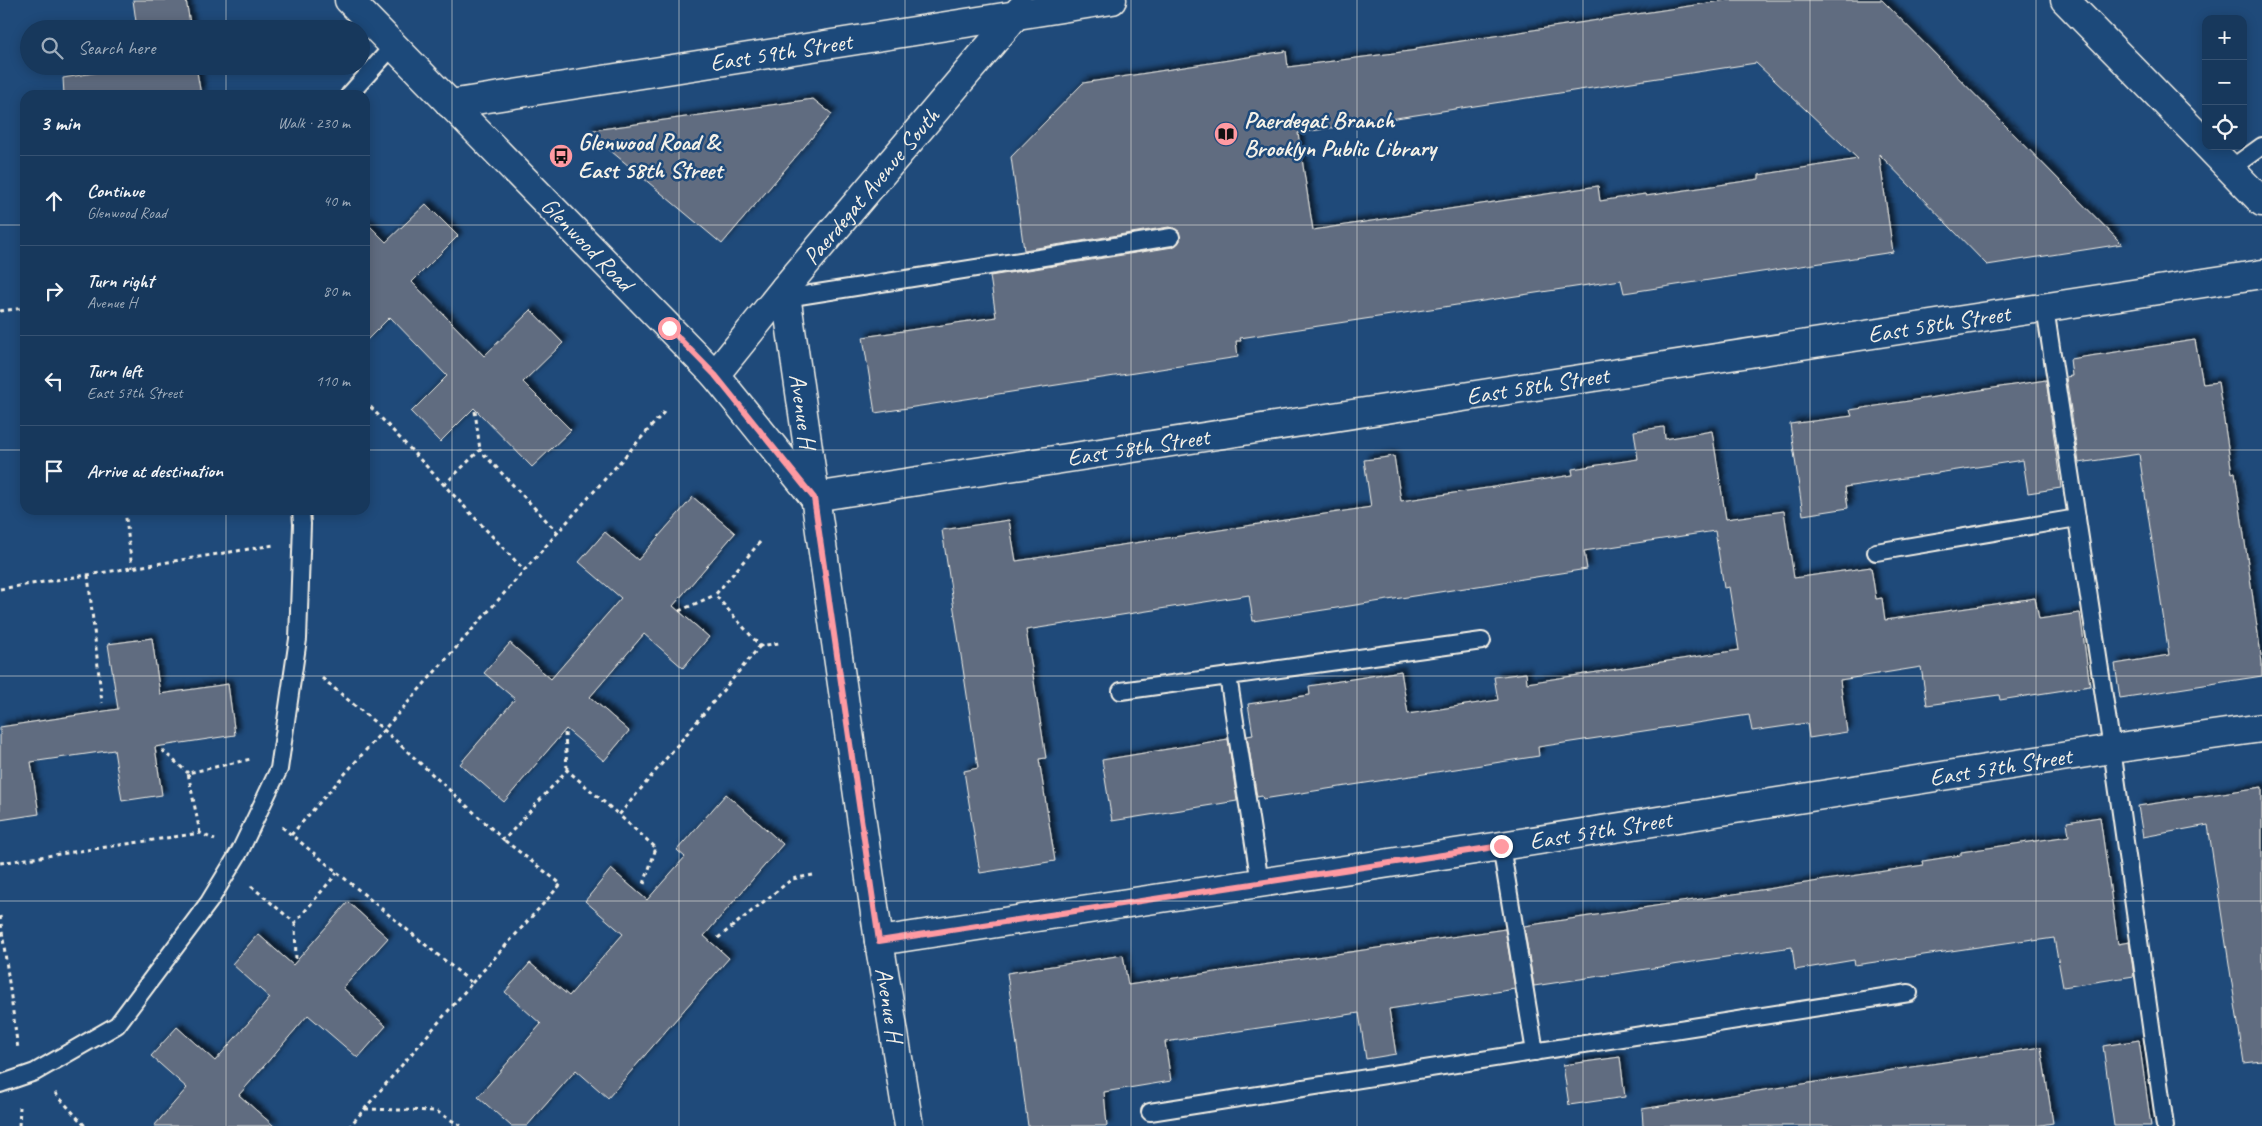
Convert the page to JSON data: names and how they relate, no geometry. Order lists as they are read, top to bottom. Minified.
{"streets":{"street":["East 59th Street","Paerdegat Avenue South","Glenwood Road","East 58th Street","Avenue H","East 57th Street"]},"crossings":[["East 59th Street","Paerdegat Avenue South"],["East 59th Street","Glenwood Road"],["Paerdegat Avenue South","Glenwood Road"],["Paerdegat Avenue South","Avenue H"],["Glenwood Road","East 58th Street"],["Glenwood Road","Avenue H"],["East 58th Street","Avenue H"],["Avenue H","East 57th Street"]],"places":{"library":["Paerdegat Branch Brooklyn Public Library"],"bus stop":["Glenwood Road & East 58th Street"]},"page":{"map_buttons":["+","−"],"search":"Search here","heading":["3 min","Walk · 230 m"],"list":[["Continue","Glenwood Road","40 m"],["Turn right","Avenue H","80 m"],["Turn left","East 57th Street","110 m"],"Arrive at destination"]}}
